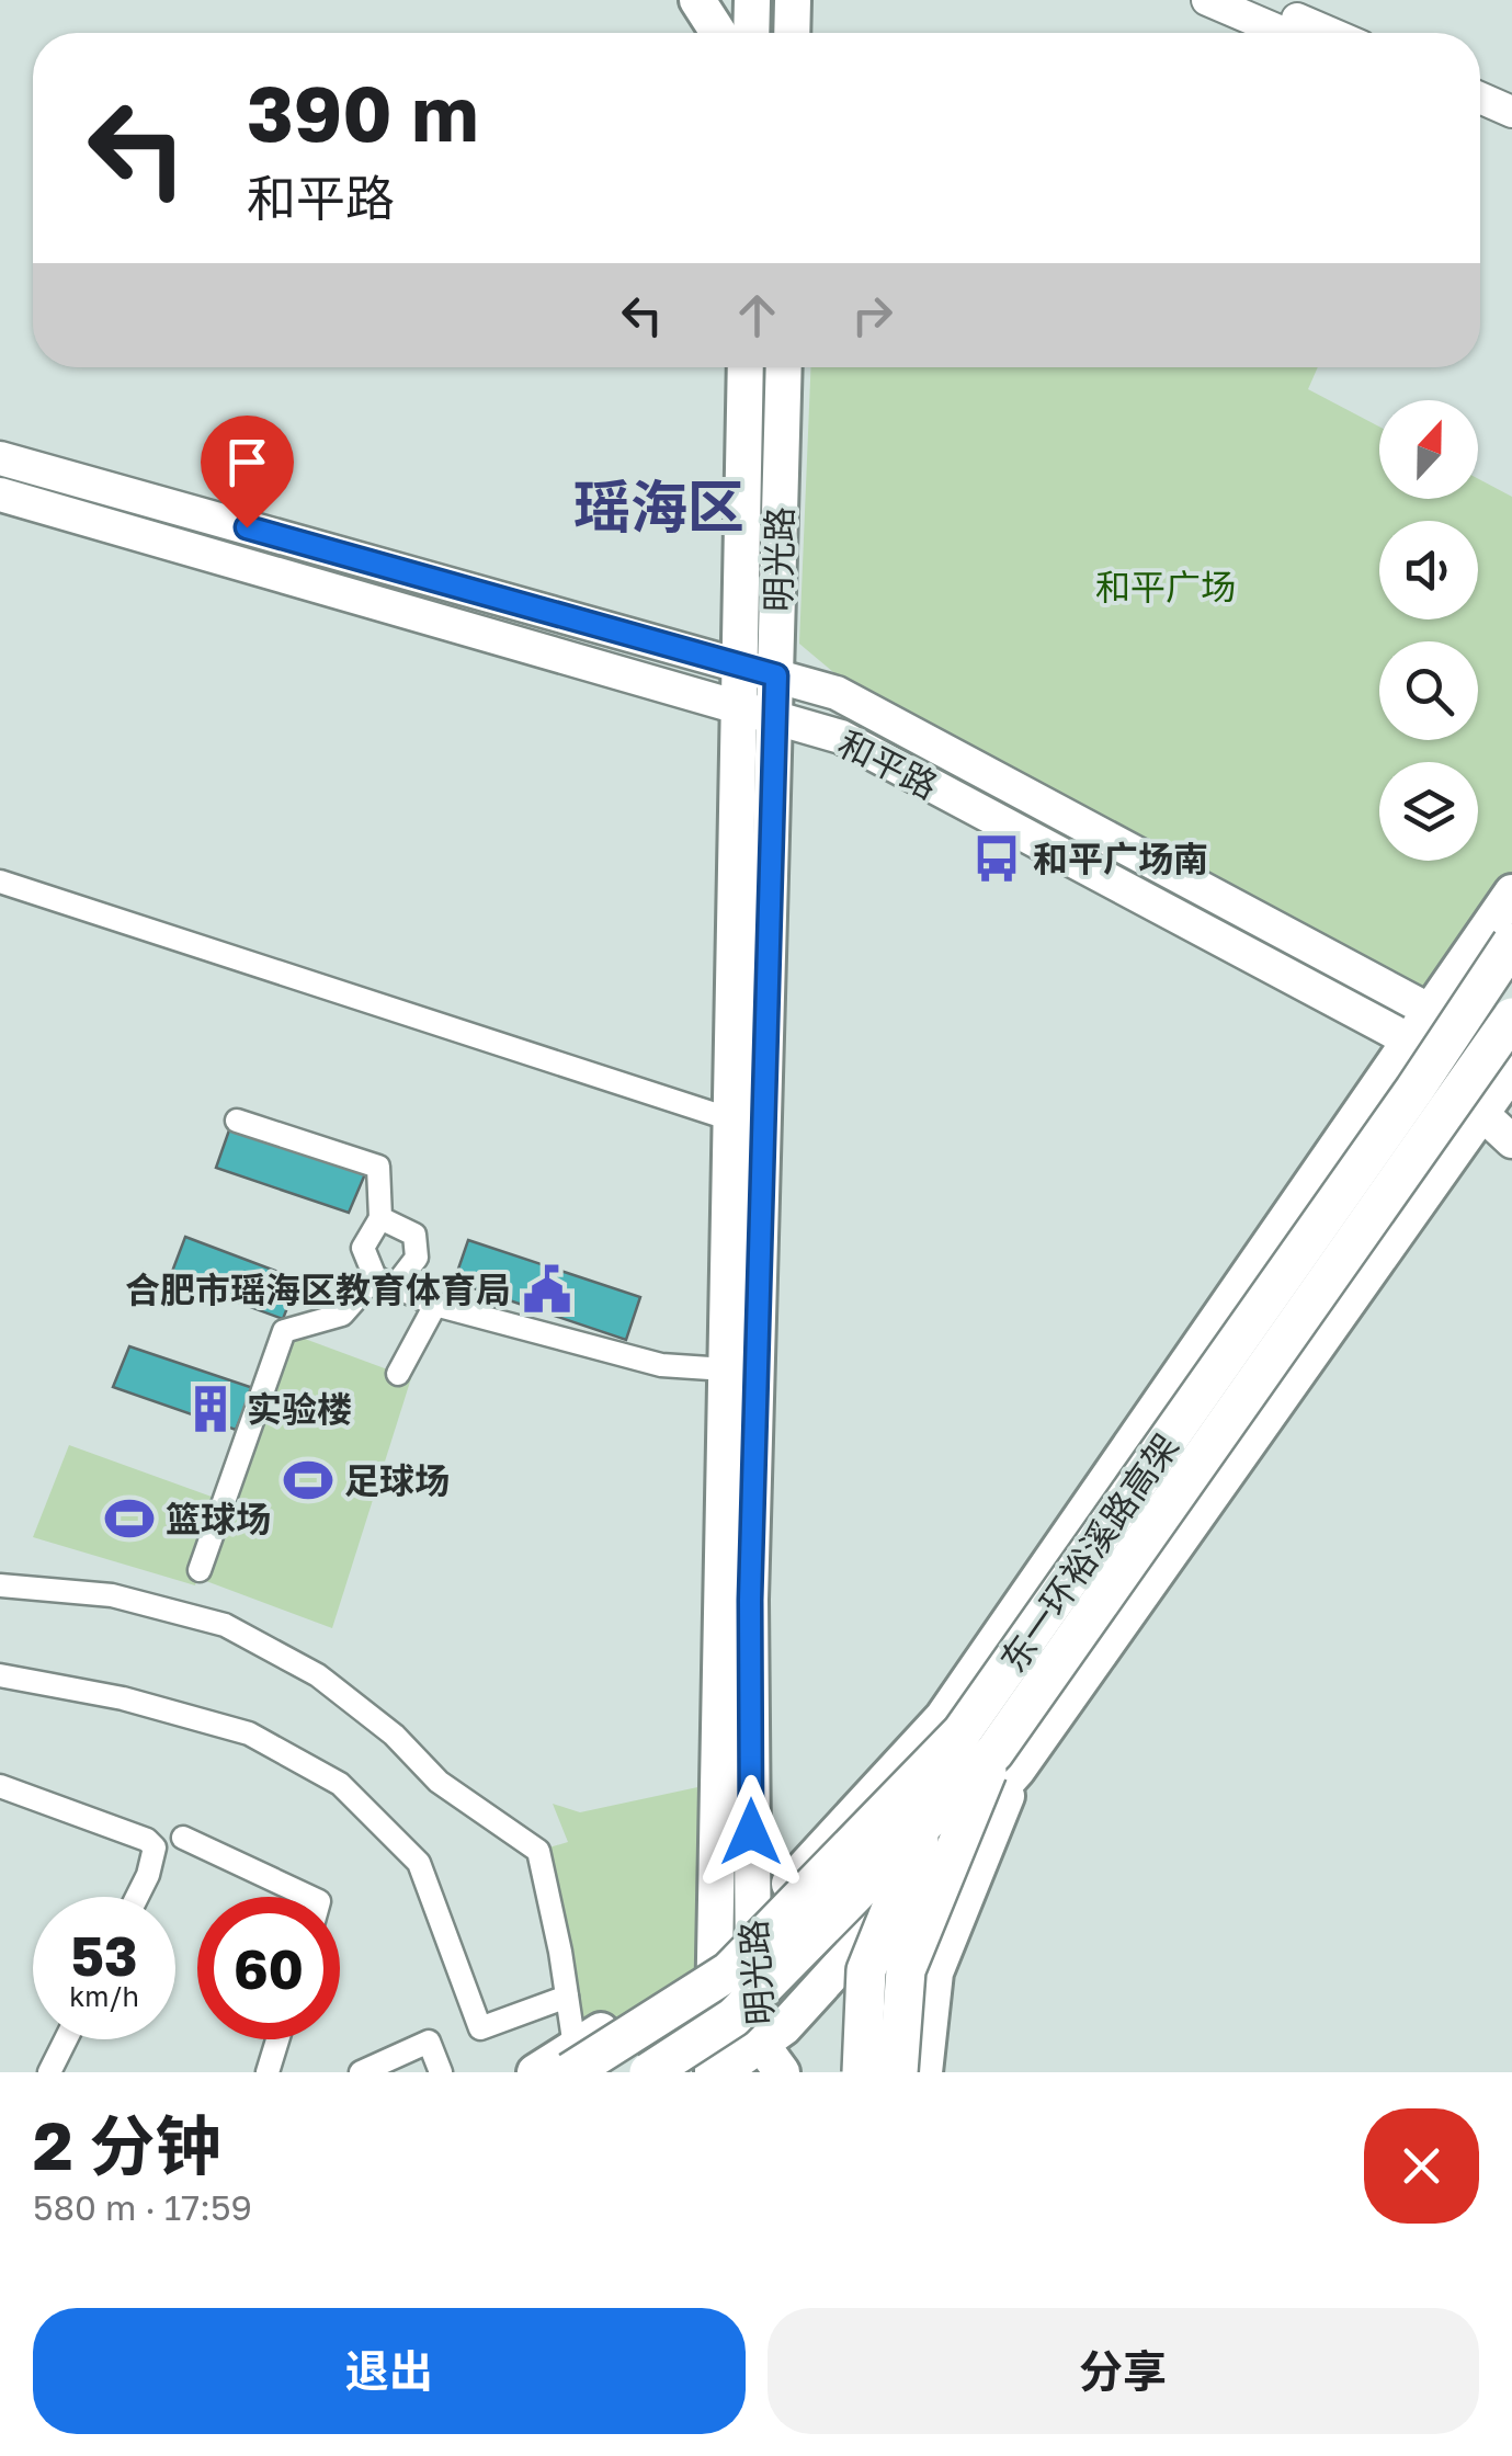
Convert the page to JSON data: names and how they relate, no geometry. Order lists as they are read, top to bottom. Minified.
{"streets":{"highway":["东一环裕溪路高架"],"main road":["明光路","和平路"]},"crossings":[["明光路","和平路"]],"districts":["瑶海区"],"parks":["和平广场"],"places":{"bus stop":["和平广场南"],"public building":["合肥市瑶海区教育体育局"],"building":["实验楼"],"sports":["足球场","篮球场"]},"north":"top","page":{"turn":["390 m","和平路"],"speed":"53 km/h","limit":"60","heading":["2 分钟","580 m · 17:59"],"buttons":["退出","分享"]}}
